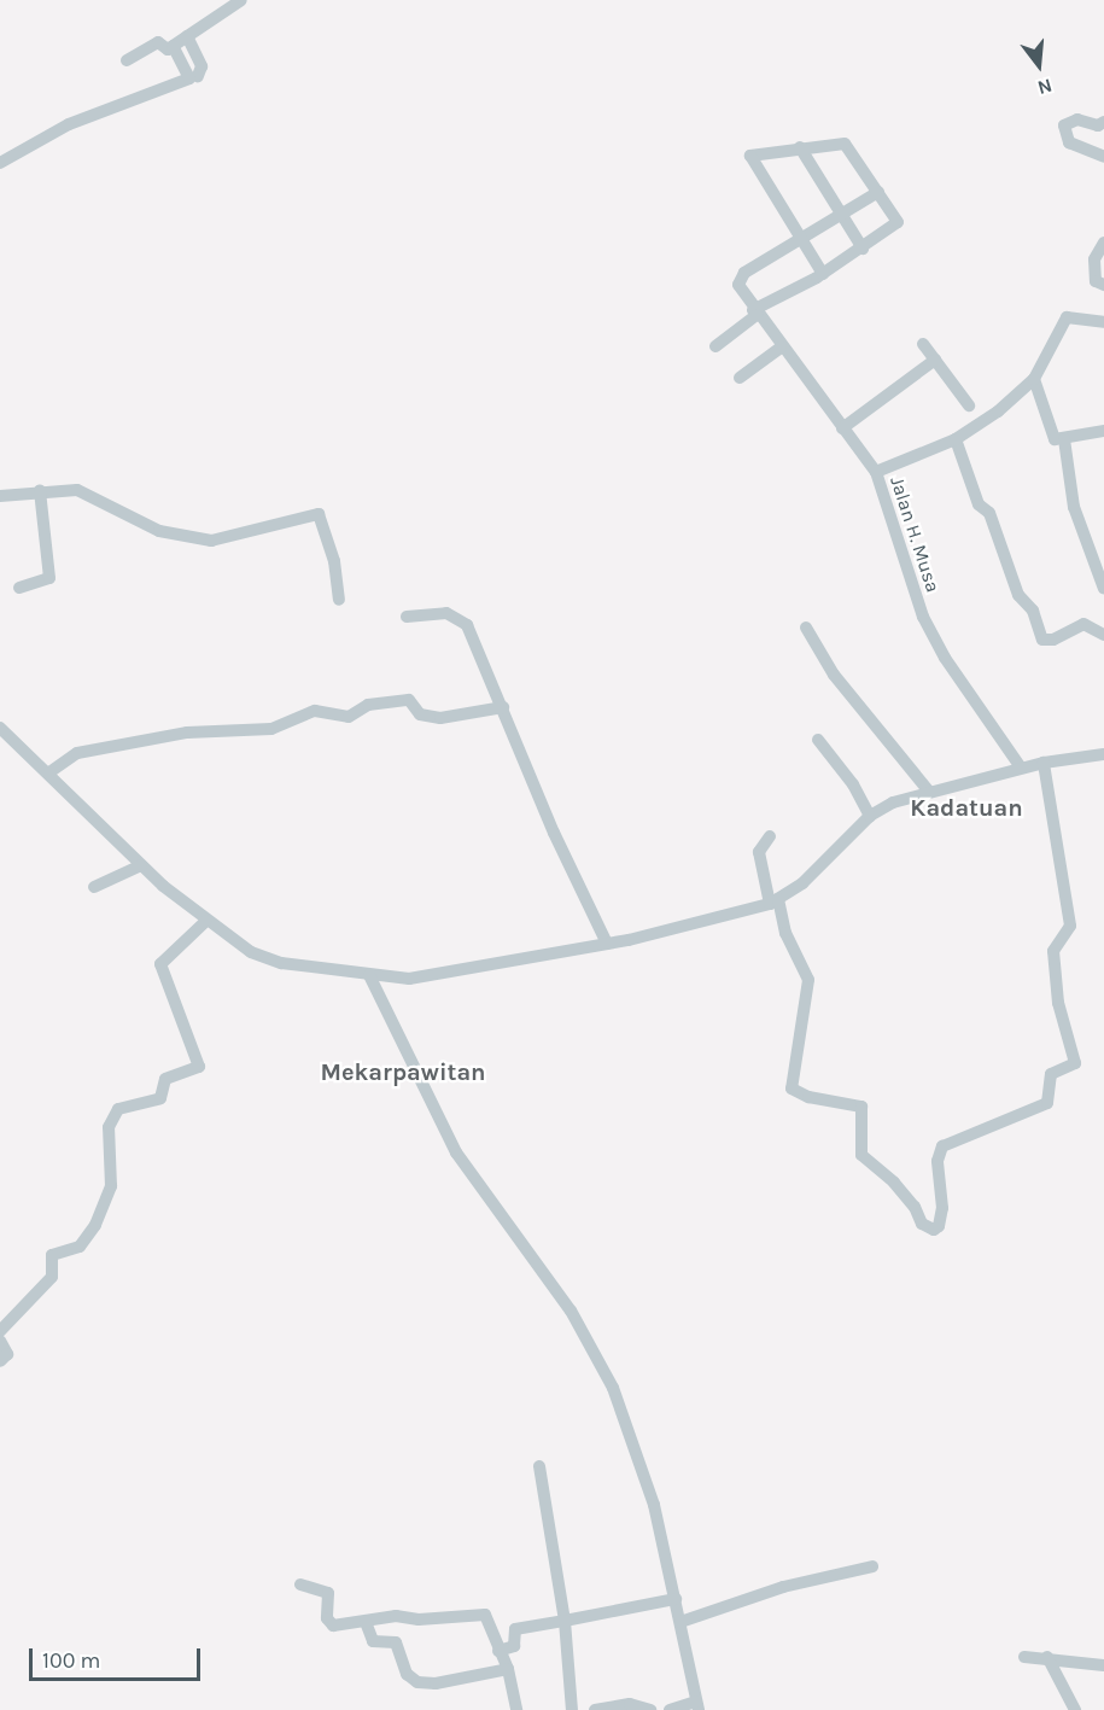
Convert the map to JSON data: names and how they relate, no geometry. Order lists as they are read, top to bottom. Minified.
{"streets":{"street":["Jalan H. Musa"]},"districts":["Kadatuan","Mekarpawitan"],"scale_bar":"100 m","north":"bottom"}
